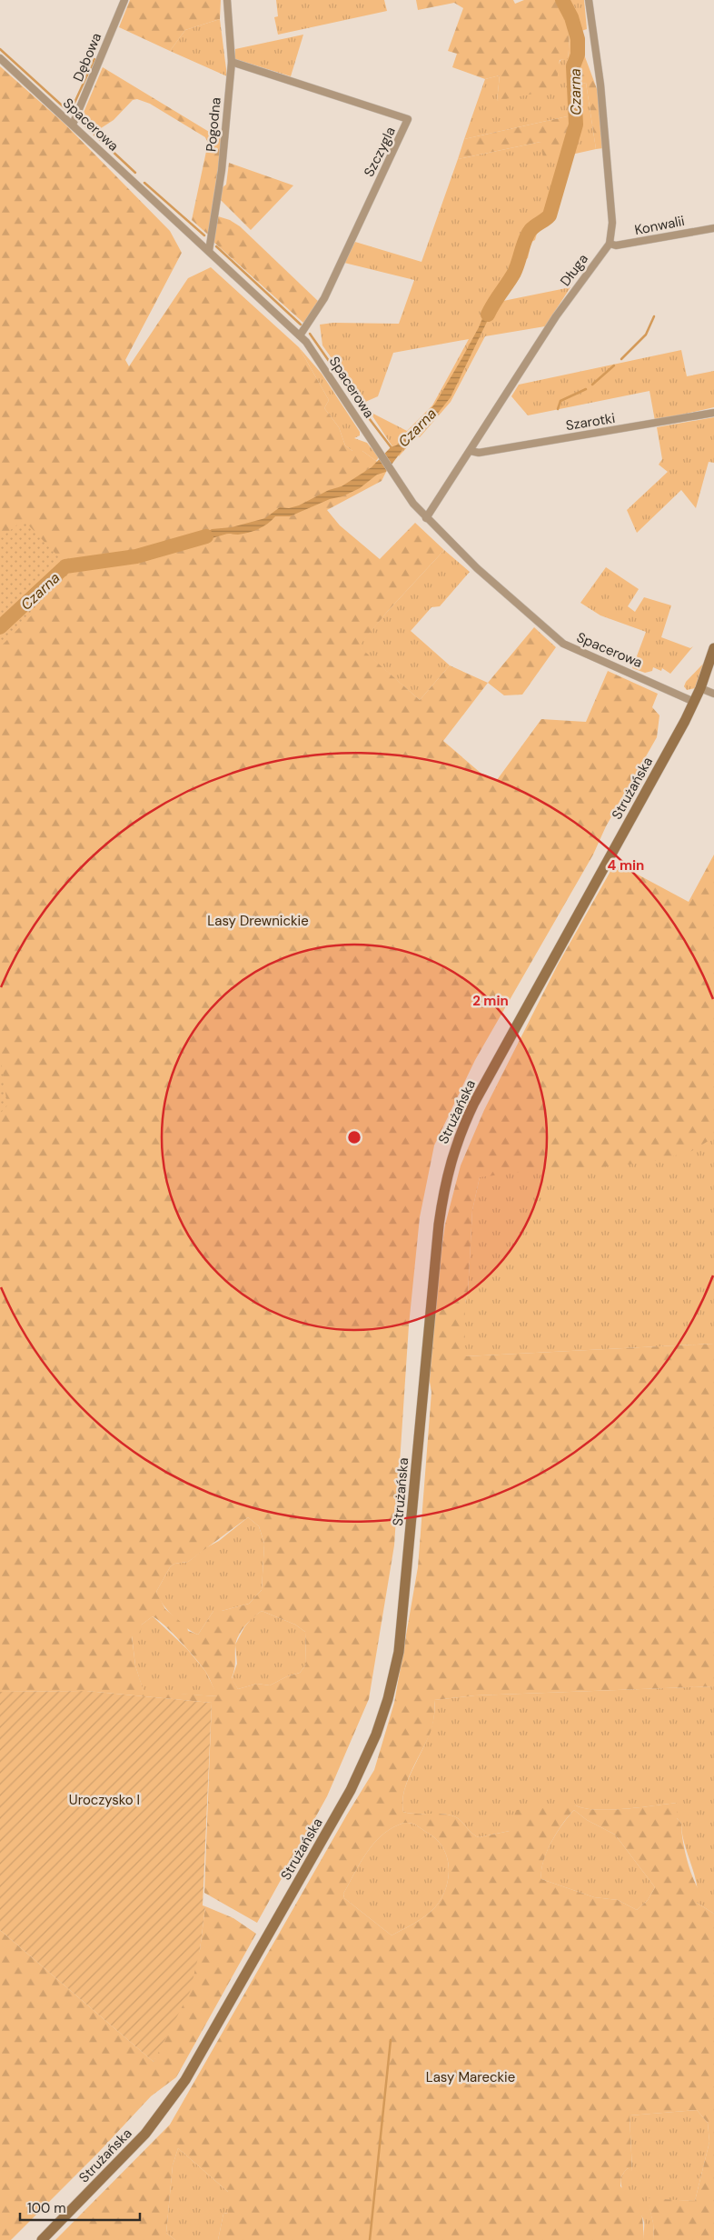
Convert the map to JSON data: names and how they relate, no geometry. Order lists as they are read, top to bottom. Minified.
{"streets":{"main road":["Strużańska"],"street":["Dębowa","Spacerowa","Pogodna","Szczygla","Konwalii","Długa","Szarotki"]},"crossings":[["Dębowa","Spacerowa"],["Spacerowa","Pogodna"],["Spacerowa","Szczygla"],["Spacerowa","Długa"],["Spacerowa","Strużańska"],["Pogodna","Szczygla"],["Konwalii","Długa"],["Długa","Szarotki"]],"water":["Czarna"],"parks":["Lasy Drewnickie","Uroczysko I","Lasy Mareckie"],"scale_bar":"100 m","rings":["4 min","2 min"]}
